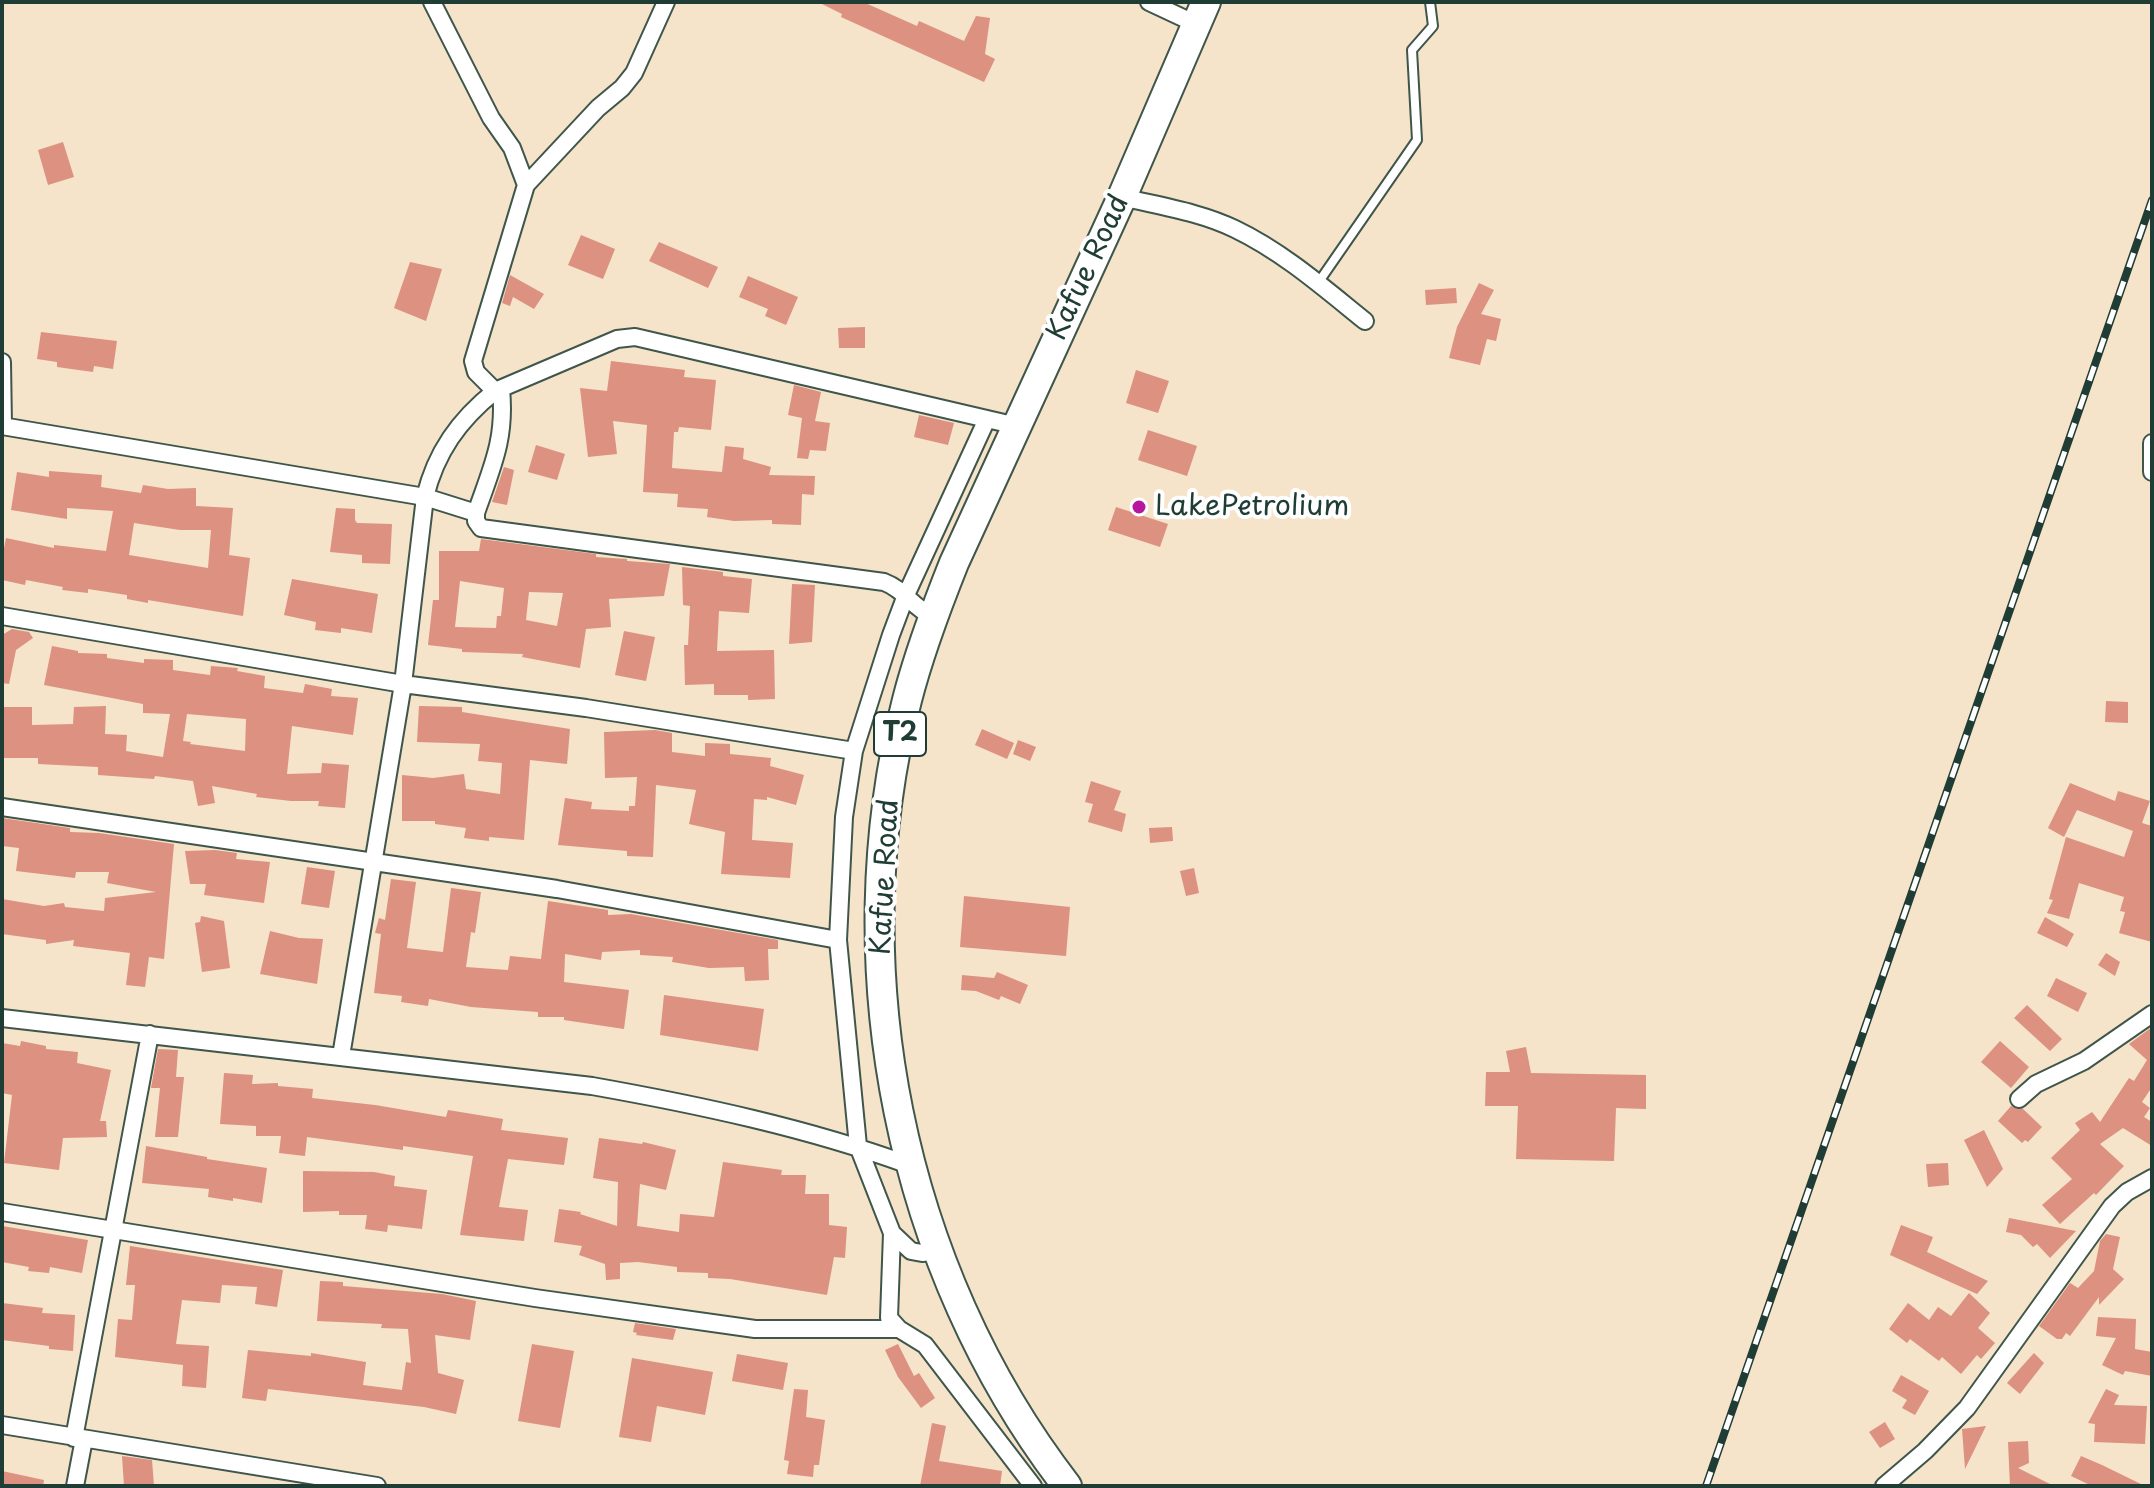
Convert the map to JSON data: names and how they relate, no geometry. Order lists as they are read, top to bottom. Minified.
{"streets":{"highway":["Kafue Road","T2"]},"places":["LakePetrolium"]}
